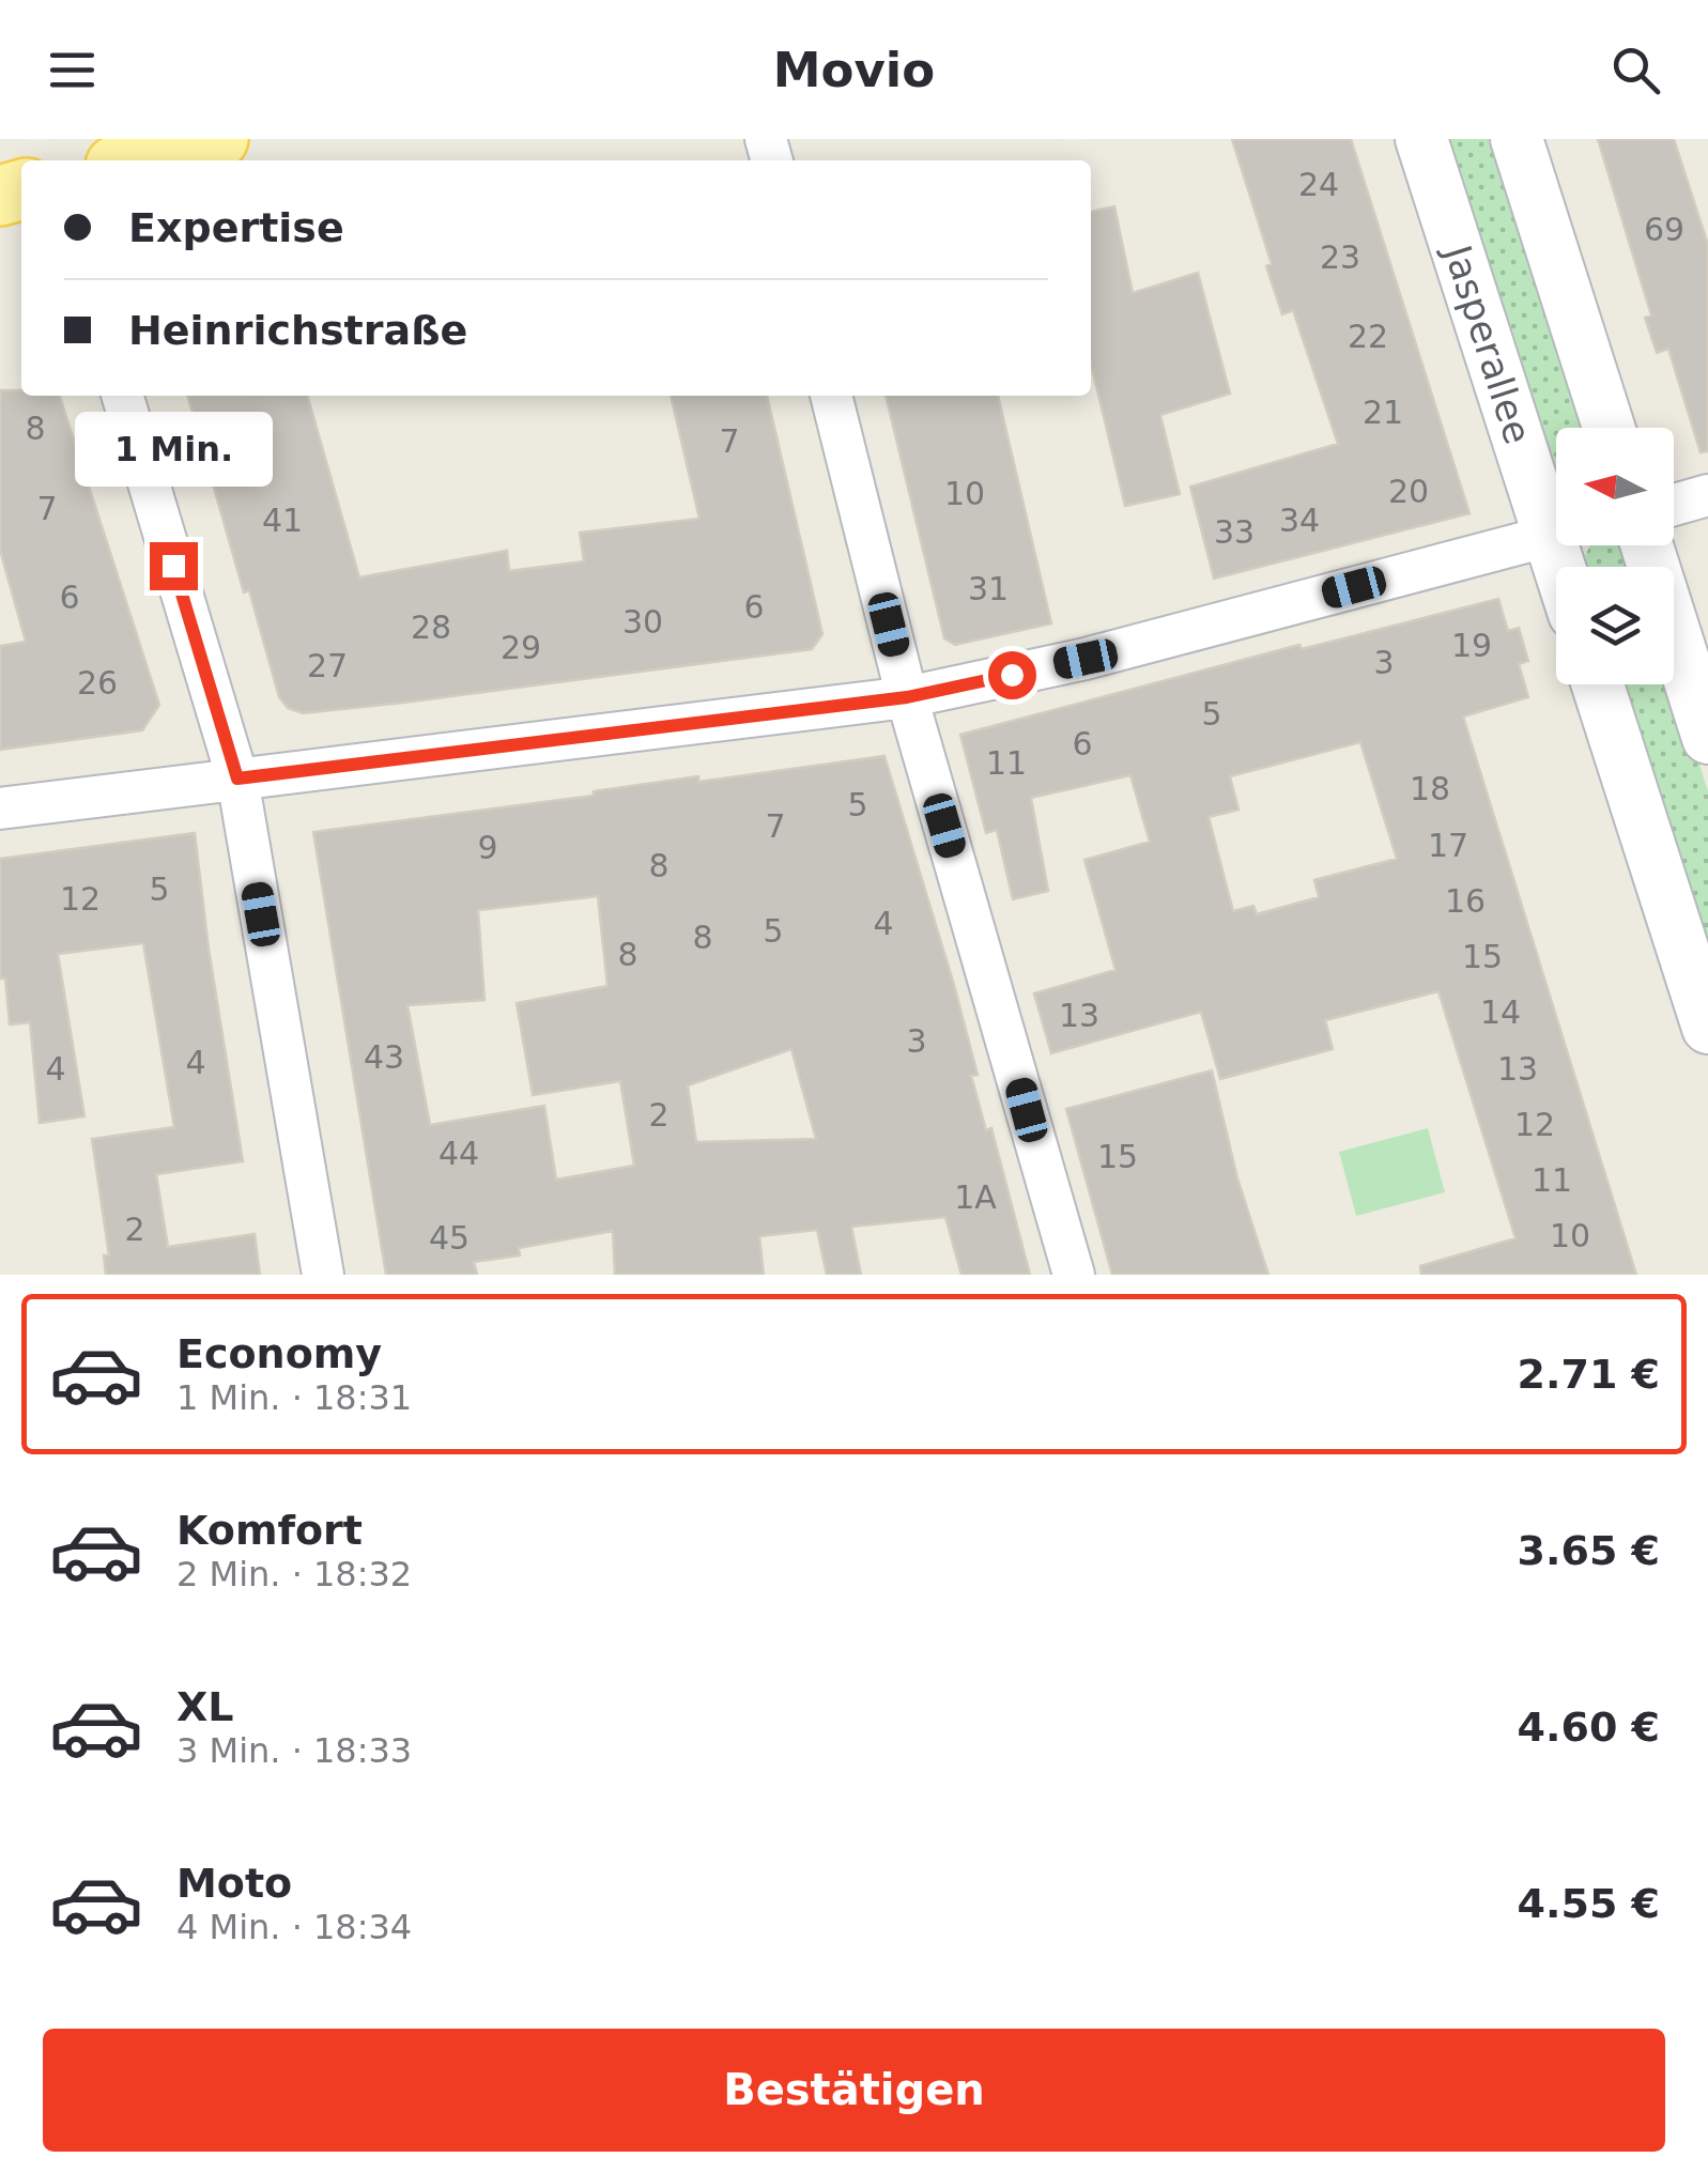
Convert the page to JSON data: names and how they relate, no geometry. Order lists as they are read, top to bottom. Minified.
{"streets":{"street":["Jasperallee"]},"house_numbers":["24","69","23","22","21","8","7","20","10","7","41","34","33","31","6","6","30","28","19","29","3","27","26","5","6","11","18","5","7","17","9","8","5","12","16","4","5","8","8","15","14","13","3","43","4","4","13","2","12","44","15","11","1A","2","10","45"],"north":"left","page":{"header":"Movio","banner":["Expertise","Heinrichstraße"],"bubble":"1 Min.","list":[{"name":"Economy","note":"1 Min. · 18:31","value":"2.71 €"},{"name":"Komfort","note":"2 Min. · 18:32","value":"3.65 €"},{"name":"XL","note":"3 Min. · 18:33","value":"4.60 €"},{"name":"Moto","note":"4 Min. · 18:34","value":"4.55 €"}],"buttons":"Bestätigen"}}
